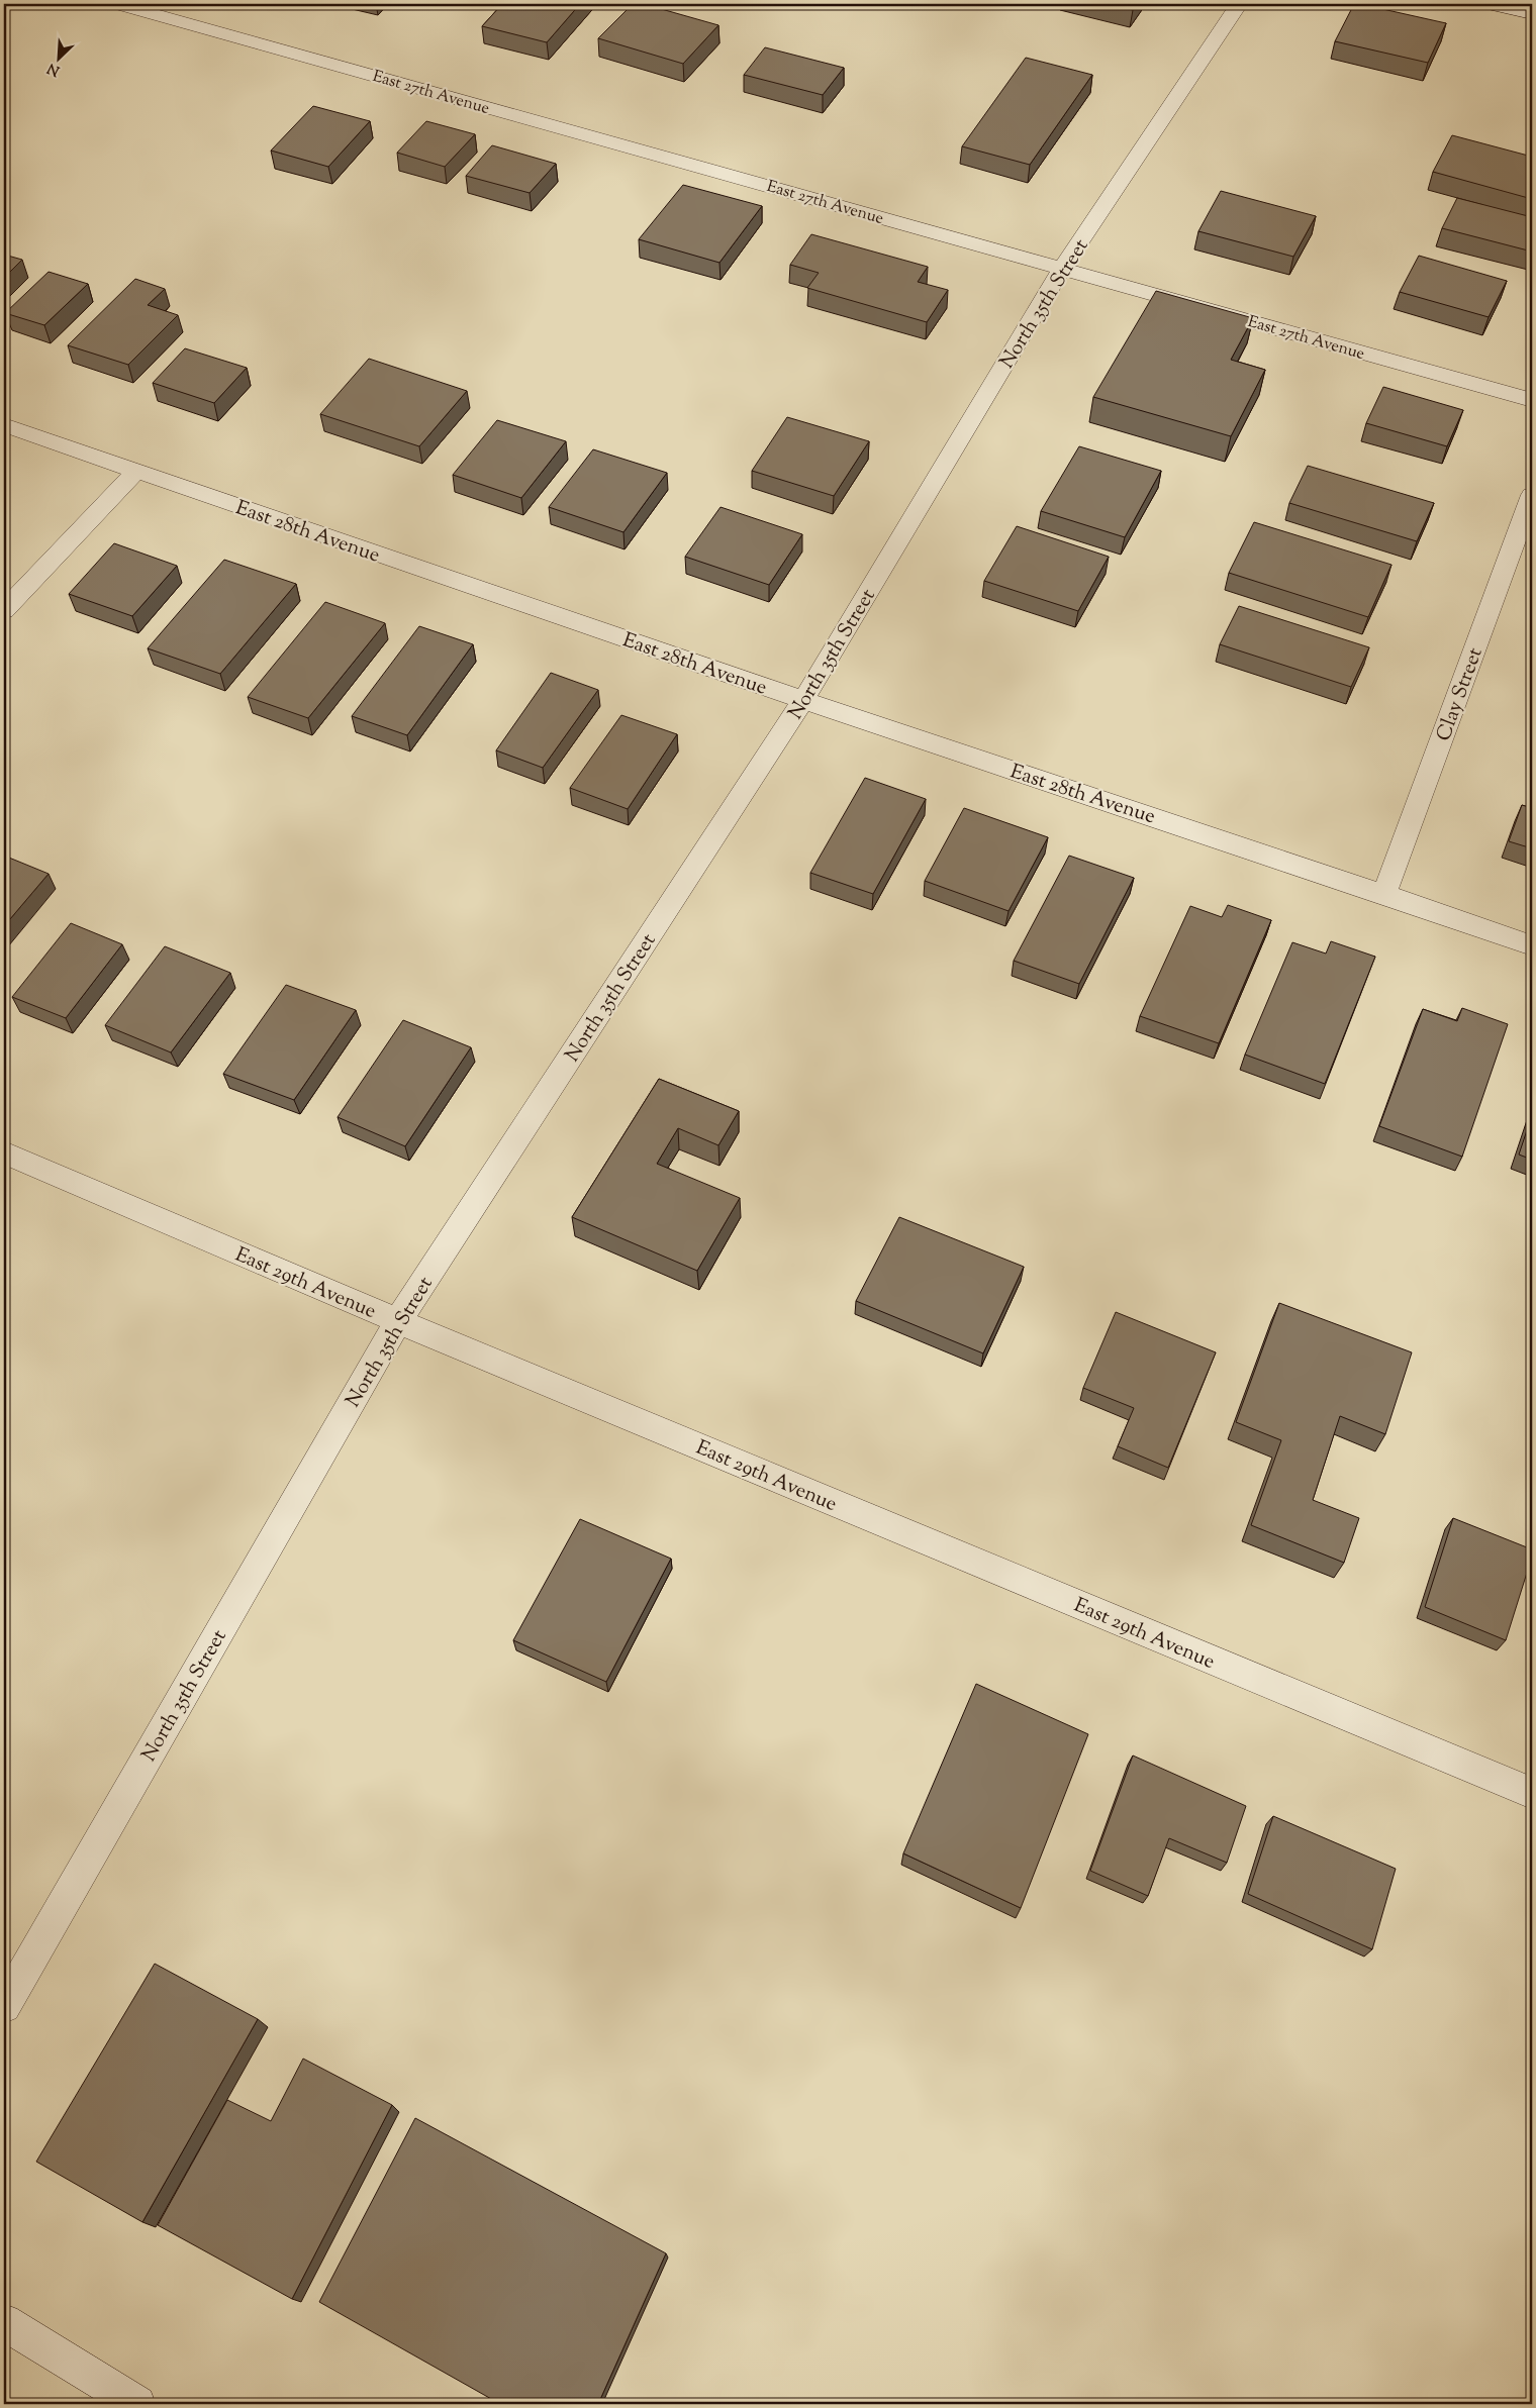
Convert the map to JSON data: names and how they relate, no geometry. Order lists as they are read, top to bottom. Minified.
{"streets":{"street":["East 27th Avenue","North 35th Street","East 28th Avenue","Clay Street","East 29th Avenue"]},"crossings":[["East 27th Avenue","North 35th Street"],["North 35th Street","East 28th Avenue"],["North 35th Street","East 29th Avenue"],["East 28th Avenue","Clay Street"]],"north":"bottom left"}
